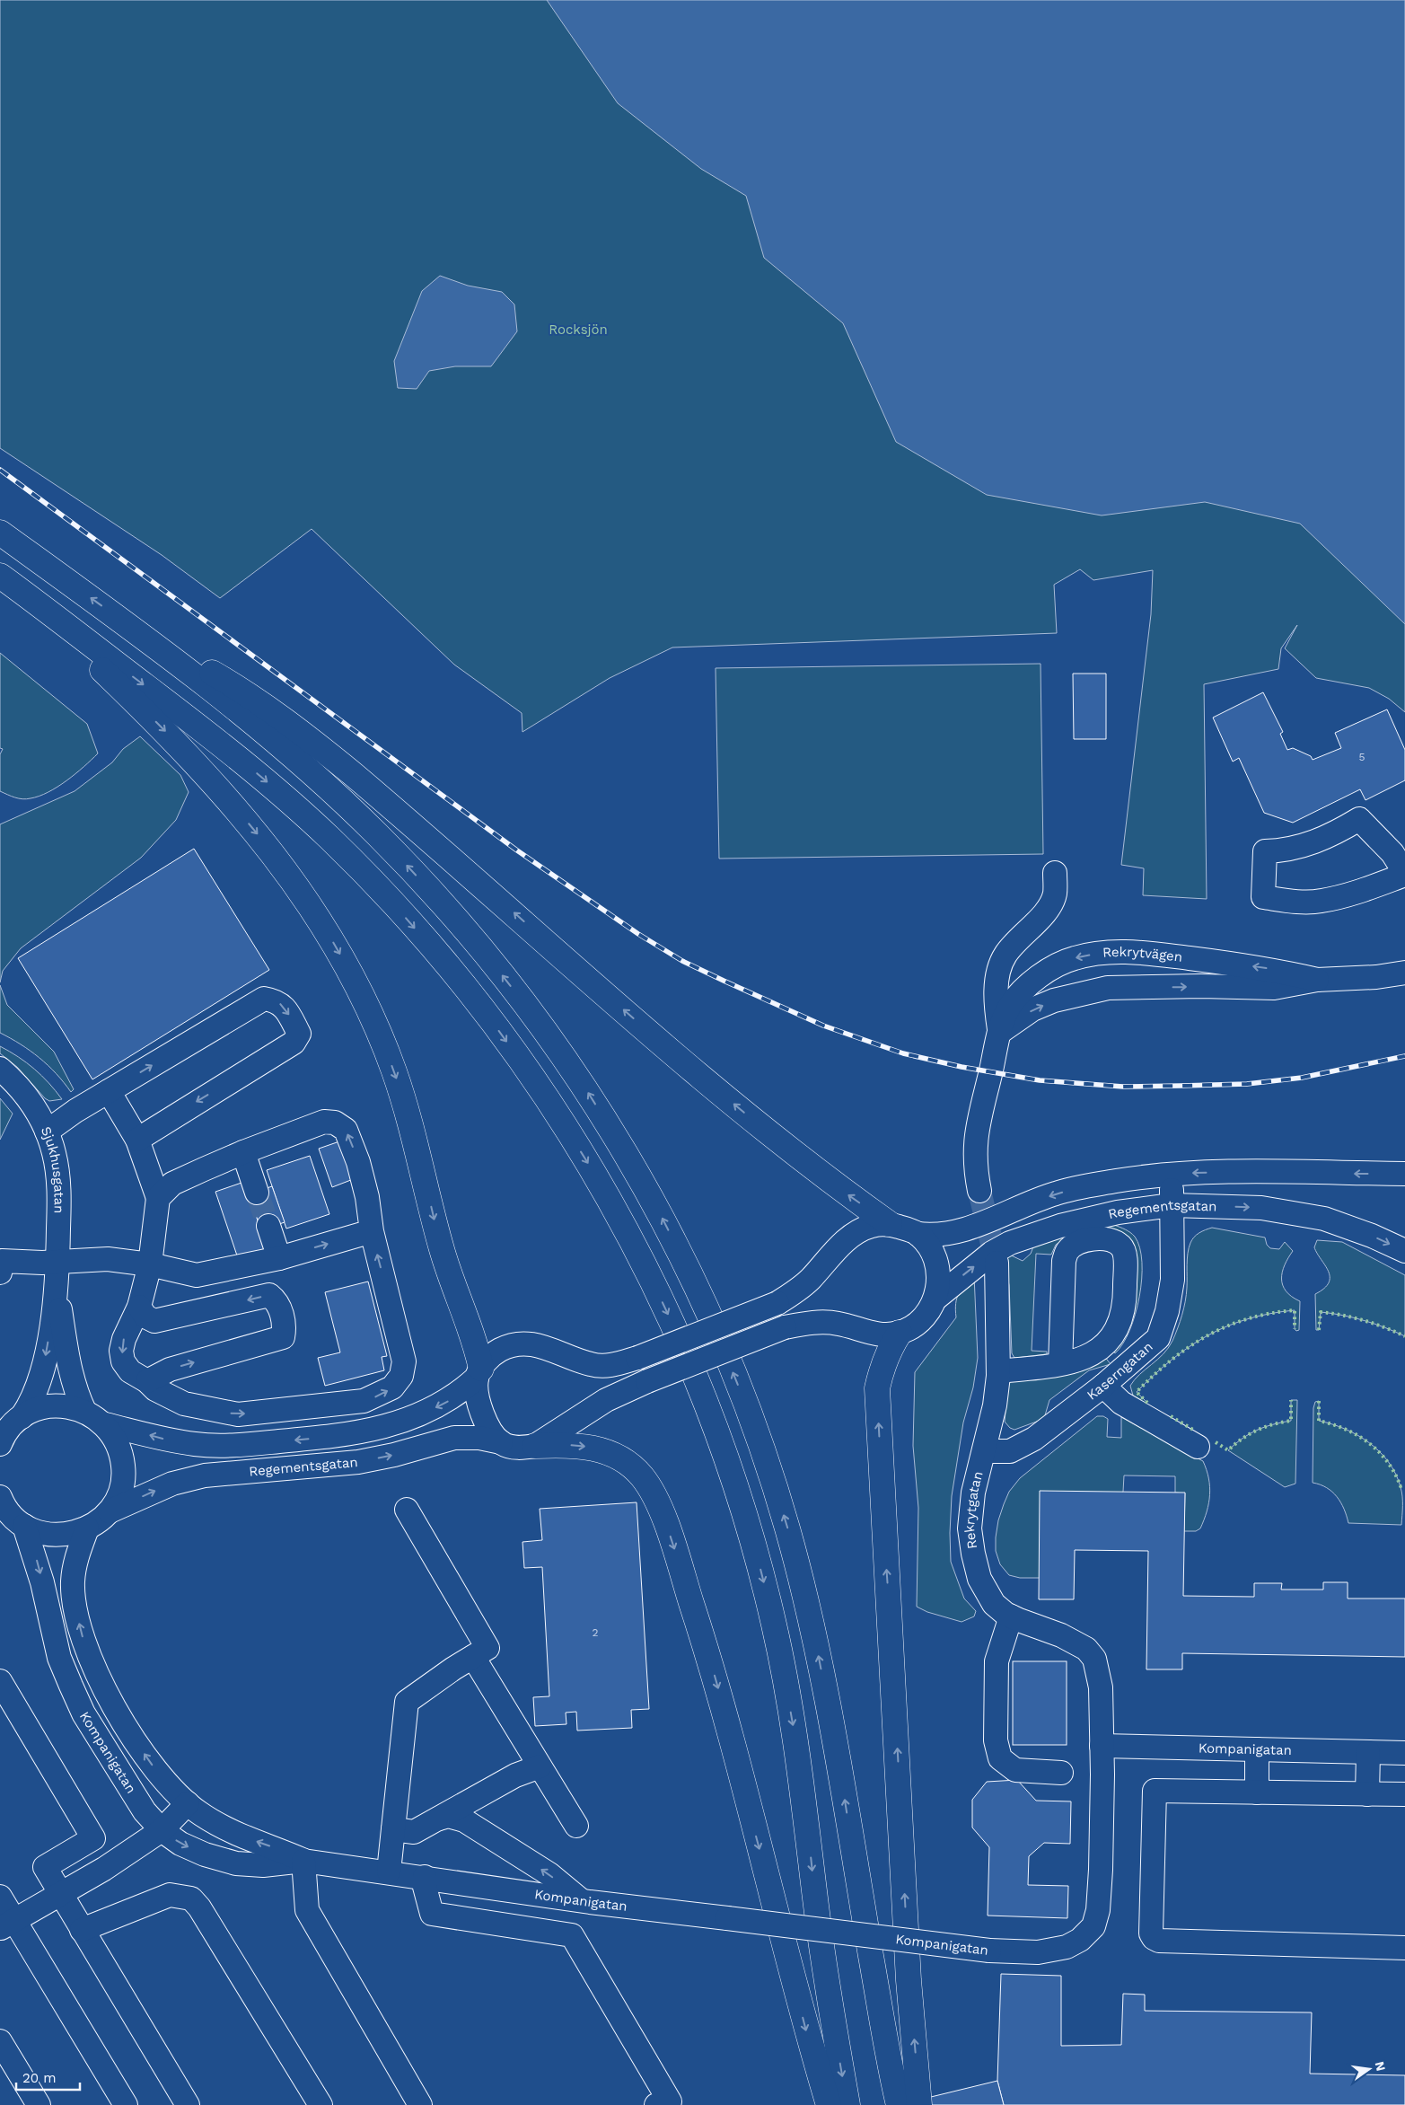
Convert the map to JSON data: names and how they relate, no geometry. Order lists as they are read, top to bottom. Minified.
{"streets":{"street":["Rekrytvägen","Sjukhusgatan","Regementsgatan","Kaserngatan","Rekrytgatan","Kompanigatan"]},"crossings":[["Regementsgatan","Kaserngatan"],["Kaserngatan","Rekrytgatan"],["Rekrytgatan","Kompanigatan"]],"parks":["Rocksjön"],"house_numbers":["5","2"],"scale_bar":"20 m","north":"right"}
